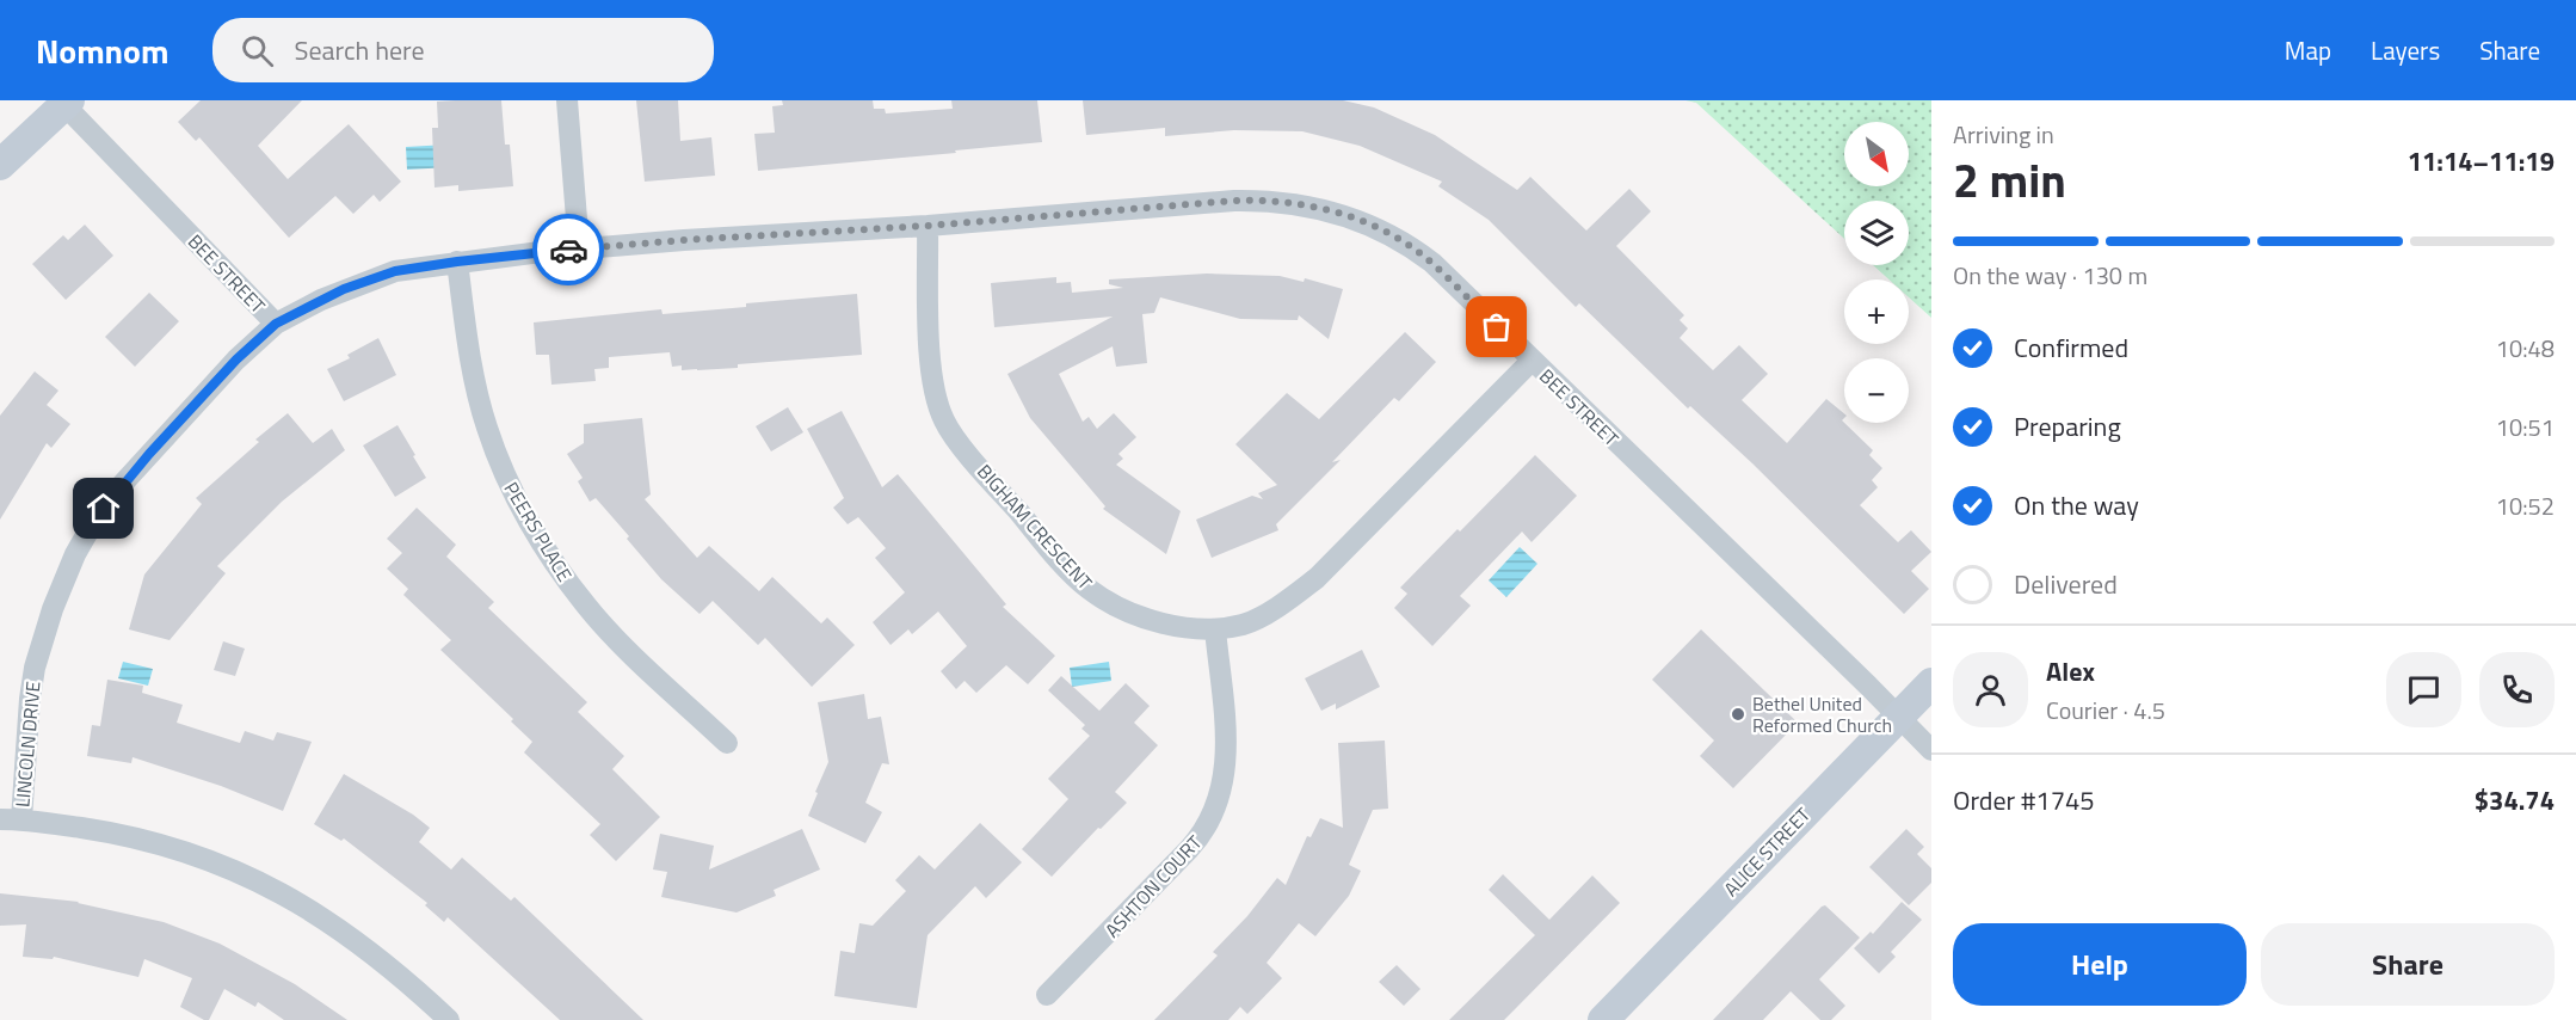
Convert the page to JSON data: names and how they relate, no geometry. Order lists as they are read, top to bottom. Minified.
{"streets":{"street":["BEE STREET","BIGHAM CRESCENT","PEERS PLACE","LINCOLN DRIVE","ALICE STREET","ASHTON COURT"]},"crossings":[["BEE STREET","BIGHAM CRESCENT"],["BEE STREET","PEERS PLACE"],["BEE STREET","LINCOLN DRIVE"],["BEE STREET","ALICE STREET"],["BIGHAM CRESCENT","ASHTON COURT"]],"places":["Bethel United Reformed Church"],"north":"bottom right","page":{"header":"Nomnom","search":"Search here","nav":["Map","Layers","Share"],"heading":["2 min","Arriving in","11:14–11:19"],"panel":["Alex","Courier · 4.5","Order #1745","$34.74"],"map_buttons":["+","−"],"bar":"On the way · 130 m","list":[["Confirmed","10:48"],["Preparing","10:51"],["On the way","10:52"],"Delivered"],"buttons":["Help","Share"]}}
